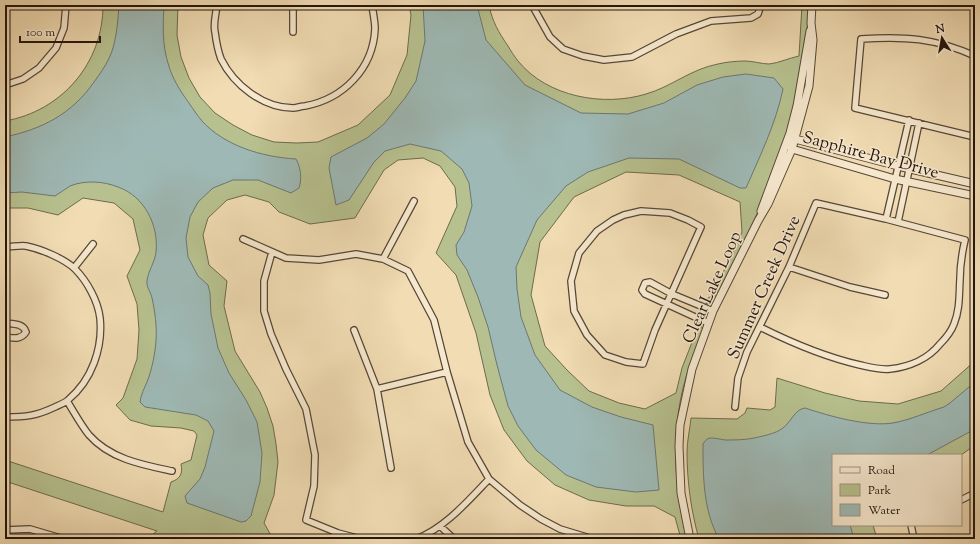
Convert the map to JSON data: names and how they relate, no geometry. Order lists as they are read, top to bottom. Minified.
{"streets":{"street":["Sapphire Bay Drive","Clear Lake Loop","Summer Creek Drive"]},"crossings":[["Sapphire Bay Drive","Clear Lake Loop"]],"legend":["Road","Park","Water"],"scale_bar":"100 m","north":"top"}
